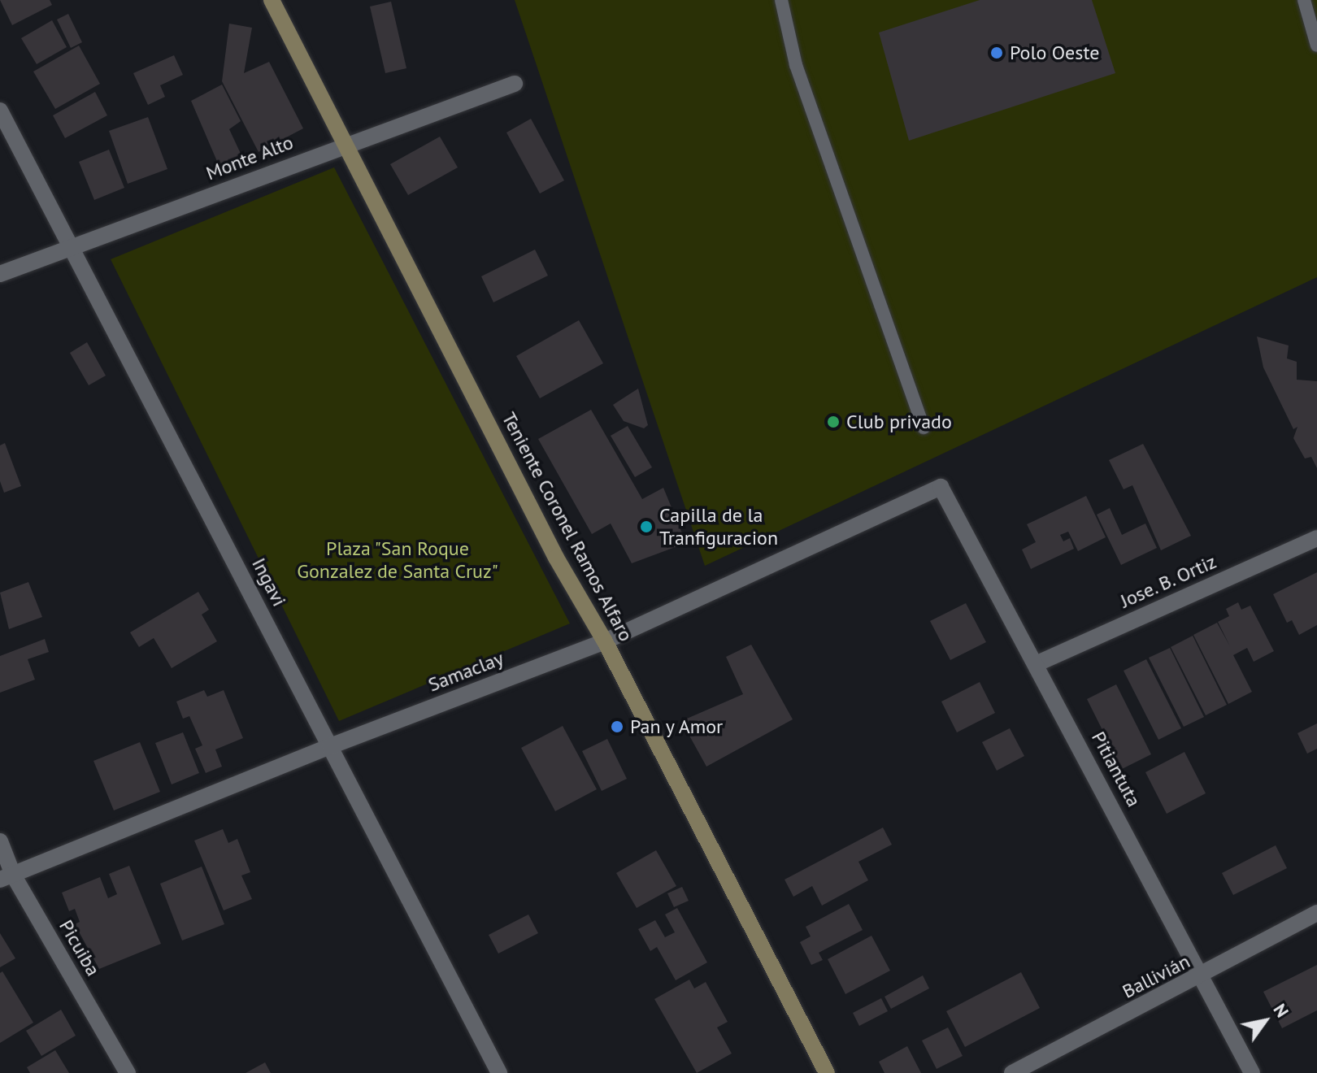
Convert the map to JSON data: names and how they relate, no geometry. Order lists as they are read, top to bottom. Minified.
{"streets":{"street":["Monte Alto","Teniente Coronel Ramos Alfaro","Jose. B. Ortiz","Ingavi","Samaclay","Pitiantuta","Picuiba","Ballivián"]},"crossings":[["Monte Alto","Teniente Coronel Ramos Alfaro"],["Monte Alto","Ingavi"],["Teniente Coronel Ramos Alfaro","Samaclay"],["Jose. B. Ortiz","Pitiantuta"],["Ingavi","Samaclay"],["Samaclay","Pitiantuta"],["Samaclay","Picuiba"],["Pitiantuta","Ballivián"]],"parks":["Plaza \"San Roque Gonzalez de Santa Cruz\""],"places":["Polo Oeste","Club privado","Capilla de la Tranfiguracion","Pan y Amor"],"north":"top right"}
